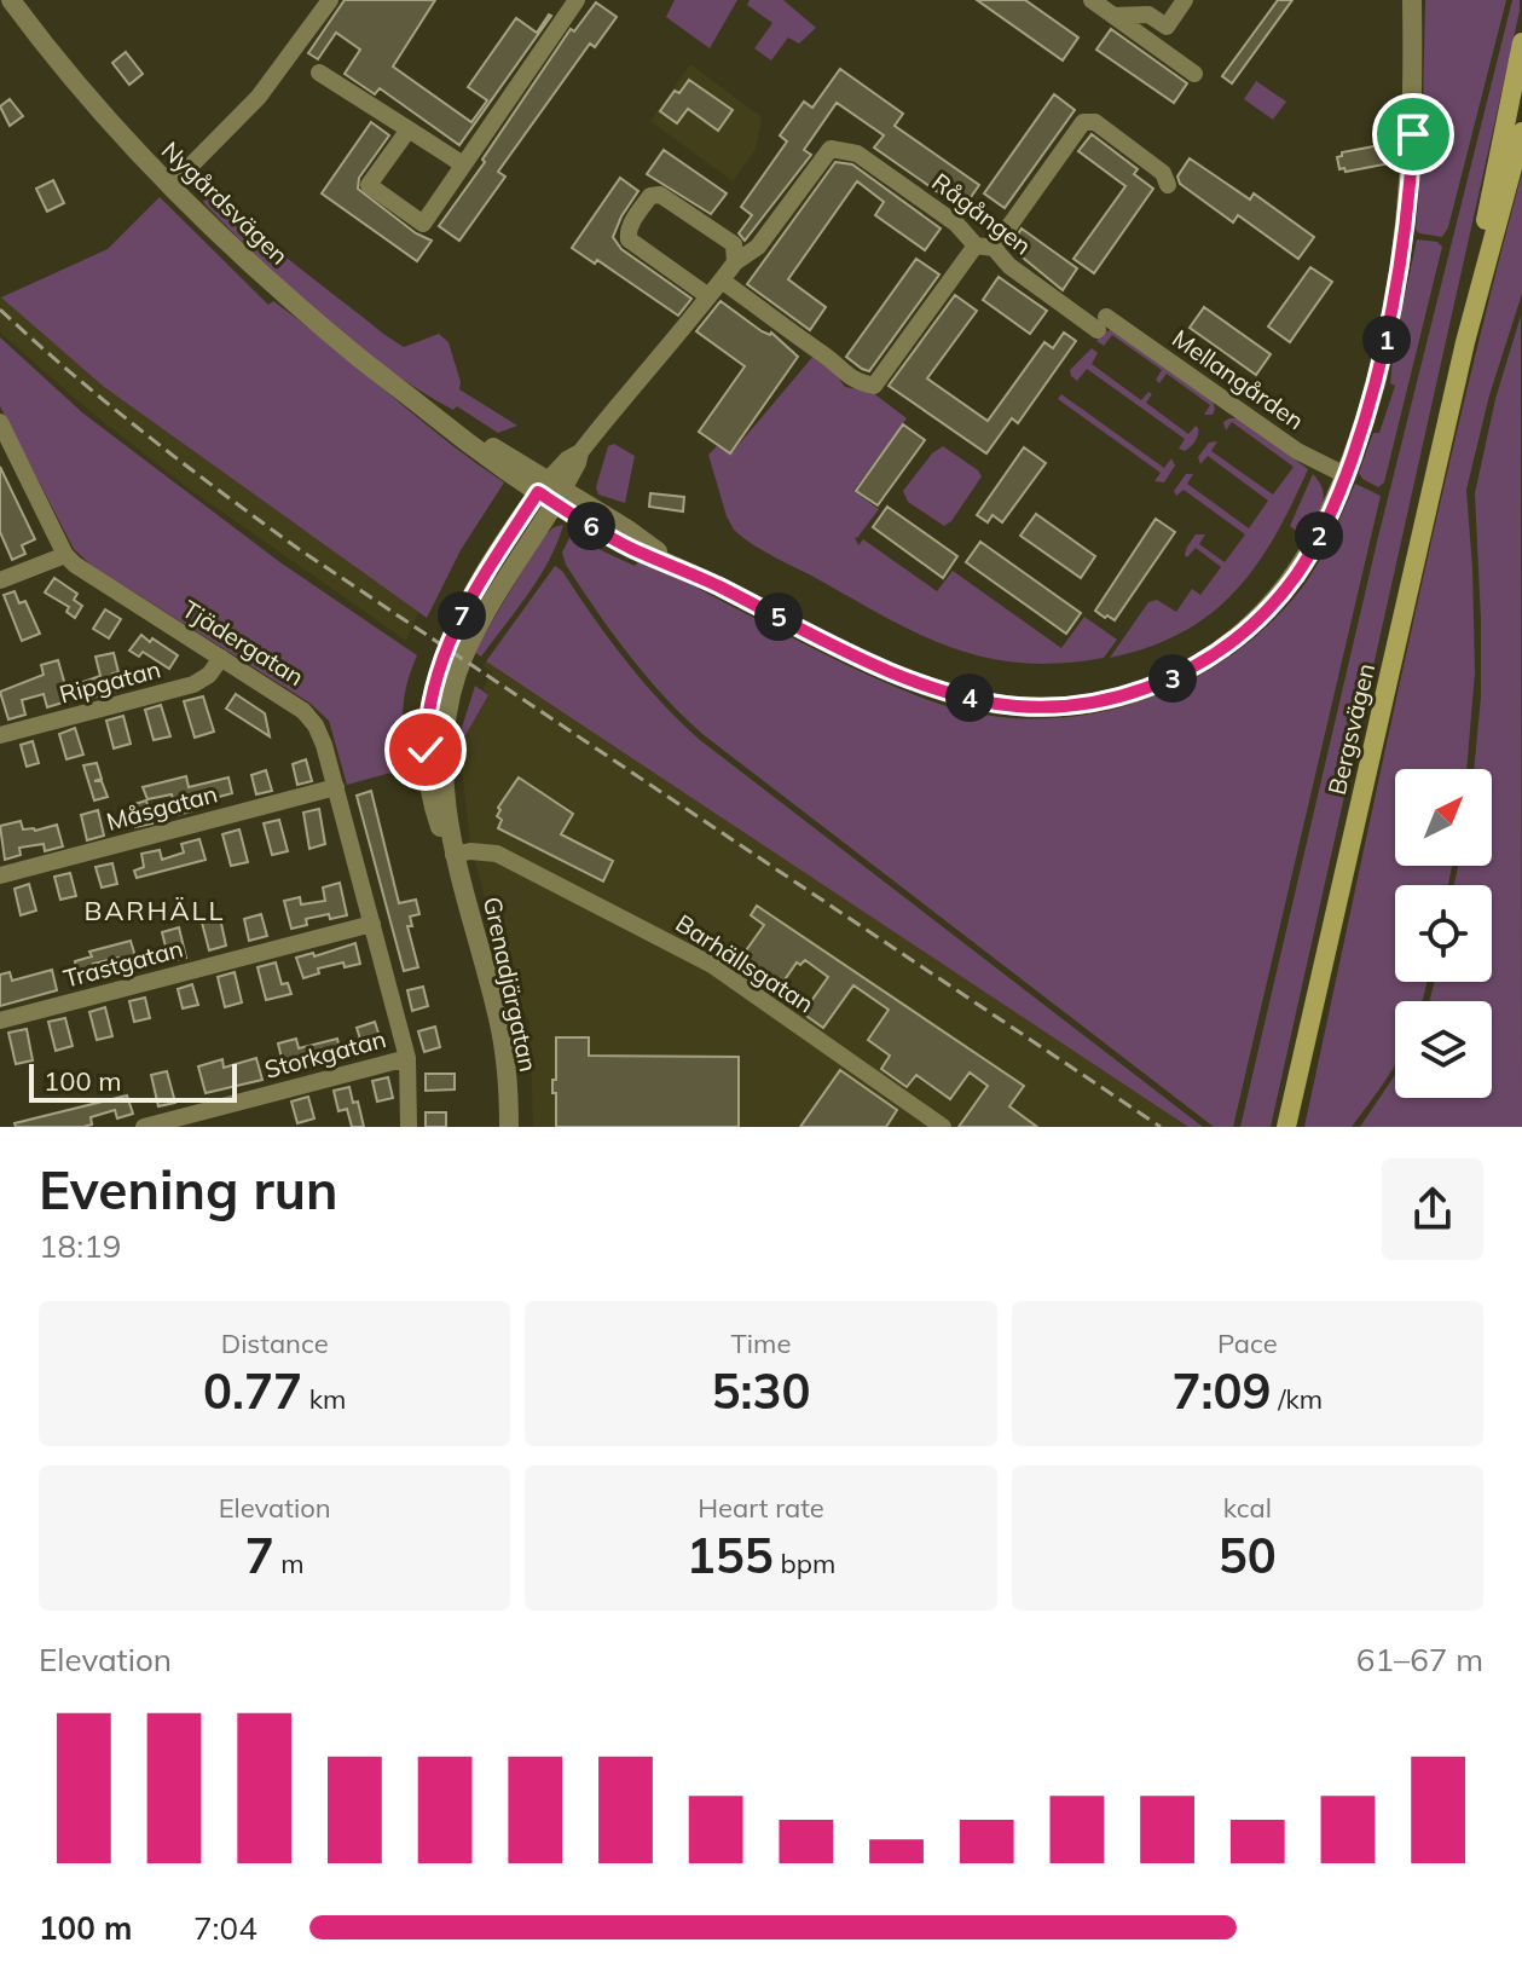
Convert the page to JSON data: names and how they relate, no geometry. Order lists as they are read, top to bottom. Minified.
{"streets":{"main road":["Bergsvägen"],"street":["Nygårdsvägen","Rågången","Mellangården","Tjädergatan","Ripgatan","Måsgatan","Trastgatan","Barhällsgatan","Grenadjärgatan","Storkgatan"]},"crossings":[["Nygårdsvägen","Mellangården"],["Nygårdsvägen","Grenadjärgatan"],["Rågången","Mellangården"],["Tjädergatan","Ripgatan"],["Tjädergatan","Måsgatan"],["Tjädergatan","Trastgatan"],["Tjädergatan","Storkgatan"],["Barhällsgatan","Grenadjärgatan"]],"districts":["BARHÄLL"],"scale_bar":"100 m","north":"top right","page":{"pins":["1","6","2","7","5","3","4"],"scale":"100 m","heading":["Evening run","18:19"],"stats":[["Distance","0.77 km"],["Time","5:30"],["Pace","7:09 /km"],["Elevation","7 m"],["Heart rate","155 bpm"],["kcal","50"]],"chart":["Elevation","61–67 m"],"list":[{"name":"100 m","note":"7:04"}]}}
